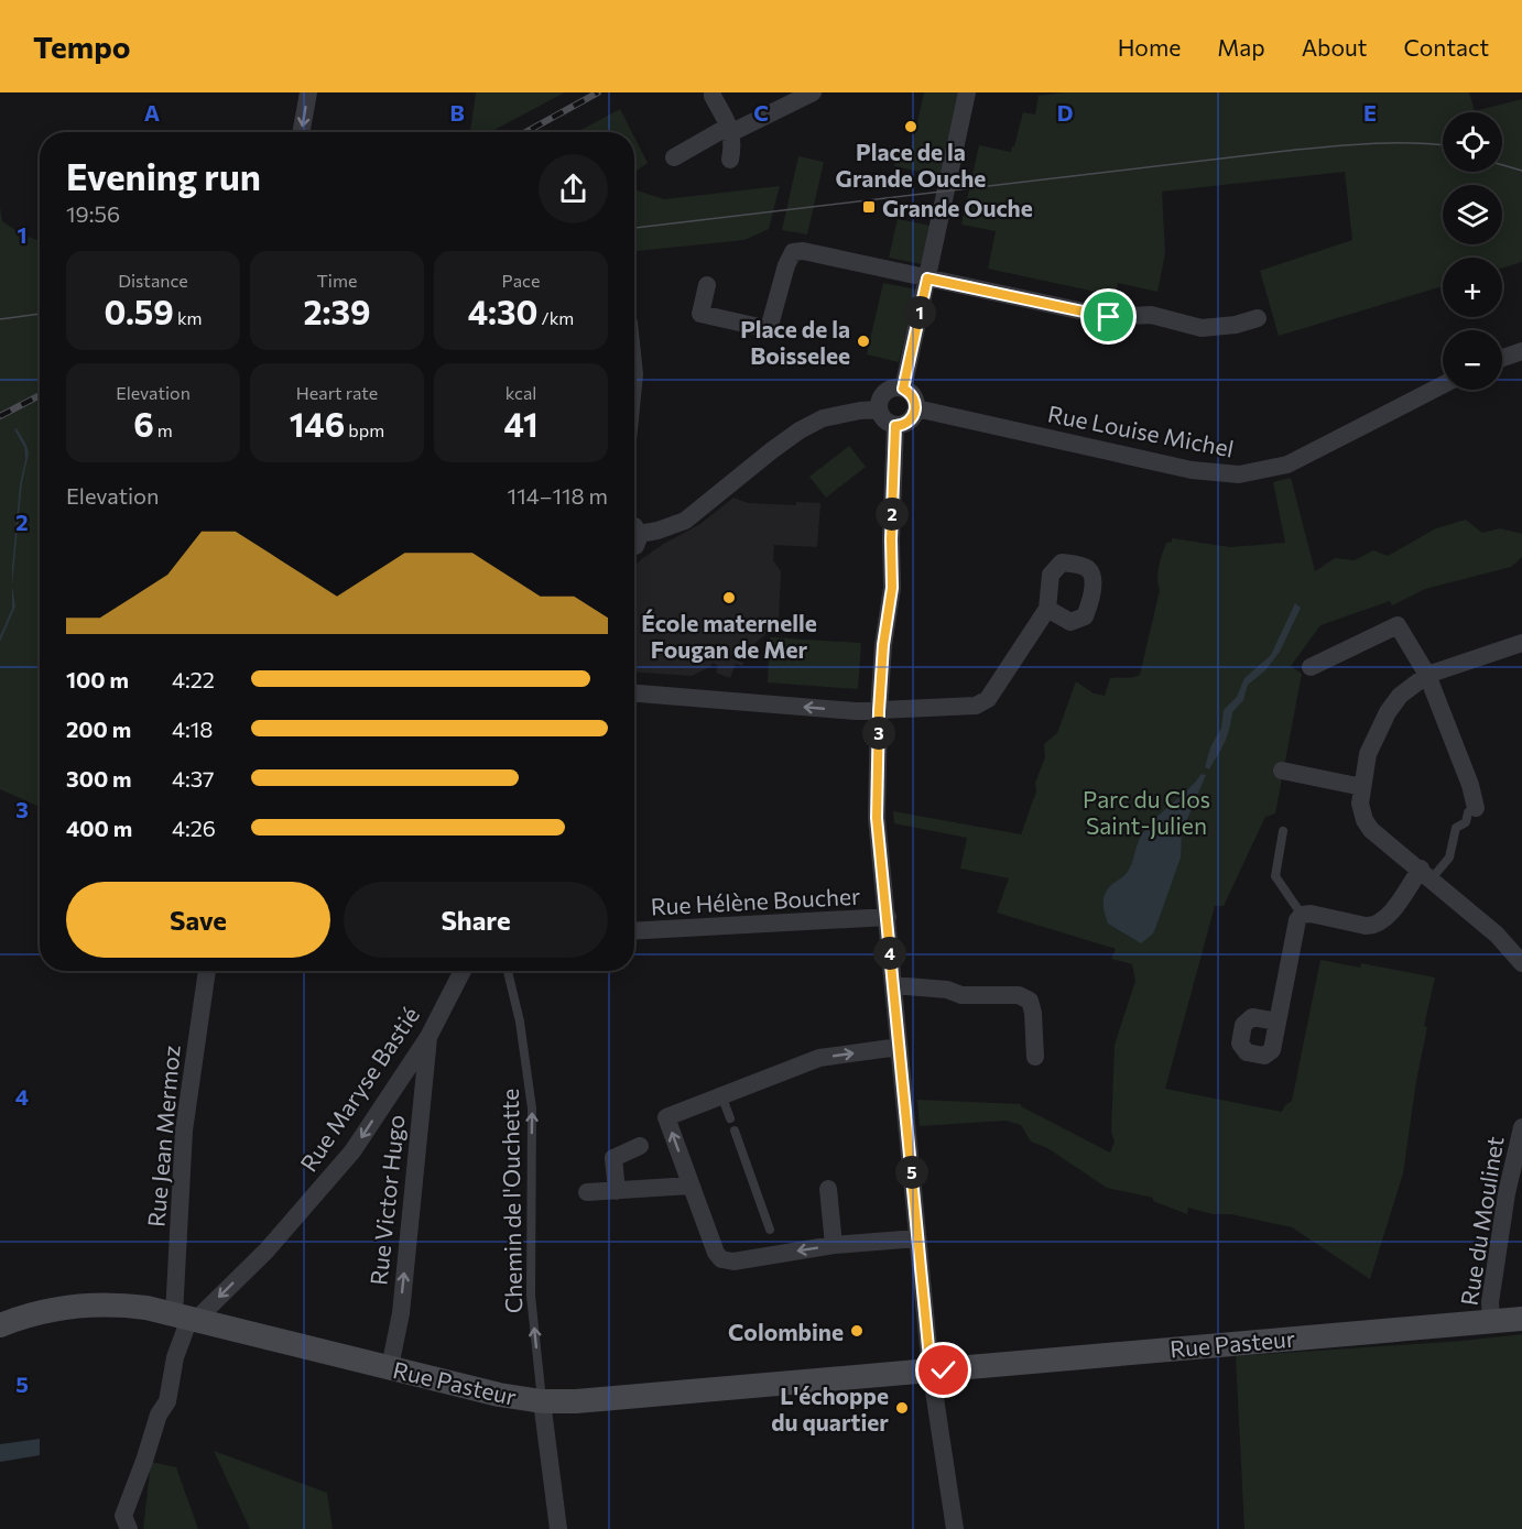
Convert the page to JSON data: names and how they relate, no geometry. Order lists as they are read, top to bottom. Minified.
{"streets":{"street":["Rue Louise Michel","Rue Hélène Boucher","Rue Maryse Bastié","Rue Jean Mermoz","Rue Victor Hugo","Rue du Moulinet","Rue Pasteur"],"lane":["Chemin de l'Ouchette"]},"crossings":[["Rue Maryse Bastié","Rue Jean Mermoz"],["Rue Maryse Bastié","Rue Victor Hugo"],["Rue Maryse Bastié","Rue Pasteur"],["Rue Jean Mermoz","Rue Pasteur"],["Rue Victor Hugo","Rue Pasteur"],["Chemin de l'Ouchette","Rue Pasteur"],["Rue du Moulinet","Rue Pasteur"]],"one_way":["Rue Maryse Bastié","Rue Victor Hugo","Chemin de l'Ouchette"],"parks":["Parc du Clos Saint-Julien"],"places":{"other":["Place de la Grande Ouche","Place de la Boisselee","École maternelle Fougan de Mer","Colombine","L'échoppe du quartier"],"transit":["Grande Ouche"]},"page":{"header":"Tempo","nav":["Home","Map","About","Contact"],"map_buttons":["+","−"],"heading":["Evening run","19:56"],"stats":[["Distance","0.59 km"],["Time","2:39"],["Pace","4:30 /km"],["Elevation","6 m"],["Heart rate","146 bpm"],["kcal","41"]],"pins":["1","2","3","4","5"],"chart":["Elevation","114–118 m"],"list":[{"name":"100 m","note":"4:22"},{"name":"200 m","note":"4:18"},{"name":"300 m","note":"4:37"},{"name":"400 m","note":"4:26"}],"buttons":["Save","Share"]},"grid":{"columns":["A","B","C","D","E"],"rows":["1","2","3","4","5"]}}
